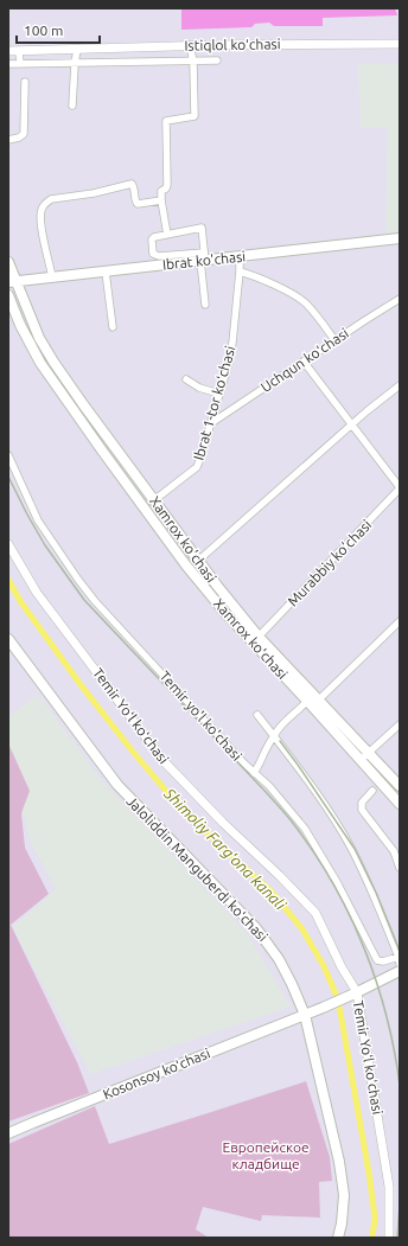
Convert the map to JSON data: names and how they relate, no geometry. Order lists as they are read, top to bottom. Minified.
{"streets":{"main road":["Ibrat ko'chasi","Xamrox ko'chasi","Xamrox koʻchasi","Jaloliddin Manguberdi koʻchasi","Kosonsoy koʻchasi"],"street":["Istiqlol koʻchasi","Uchqun koʻchasi","Ibrat 1-tor koʻchasi","Murabbiy ko‘chasi","Temir Yoʻl koʻchasi","Temir yo'l ko'chasi"]},"crossings":[["Ibrat ko'chasi","Ibrat 1-tor koʻchasi"],["Ibrat ko'chasi","Xamrox ko'chasi"],["Uchqun koʻchasi","Ibrat 1-tor koʻchasi"],["Ibrat 1-tor koʻchasi","Xamrox ko'chasi"],["Xamrox ko'chasi","Murabbiy ko‘chasi"],["Temir Yoʻl koʻchasi","Kosonsoy koʻchasi"],["Jaloliddin Manguberdi koʻchasi","Kosonsoy koʻchasi"]],"water":["Shimoliy Fargʻona kanali"],"parks":["Европейское кладбище"],"scale_bar":"100 m"}
